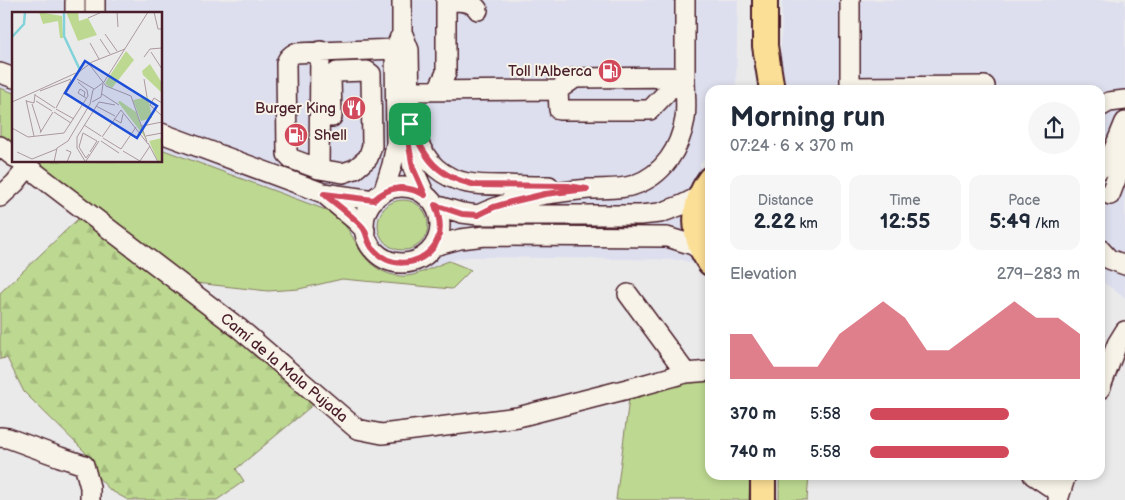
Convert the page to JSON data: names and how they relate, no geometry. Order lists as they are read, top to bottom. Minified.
{"streets":{"street":["Camí de la Mala Pujada"]},"places":{"fuel station":["Toll l'Alberca","Shell"],"restaurant":["Burger King"]},"page":{"heading":["Morning run","07:24 · 6 × 370 m"],"stats":[["Distance","2.22 km"],["Time","12:55"],["Pace","5:49 /km"]],"chart":["Elevation","279–283 m"],"list":[{"name":"370 m","note":"5:58"},{"name":"740 m","note":"5:58"}]}}
